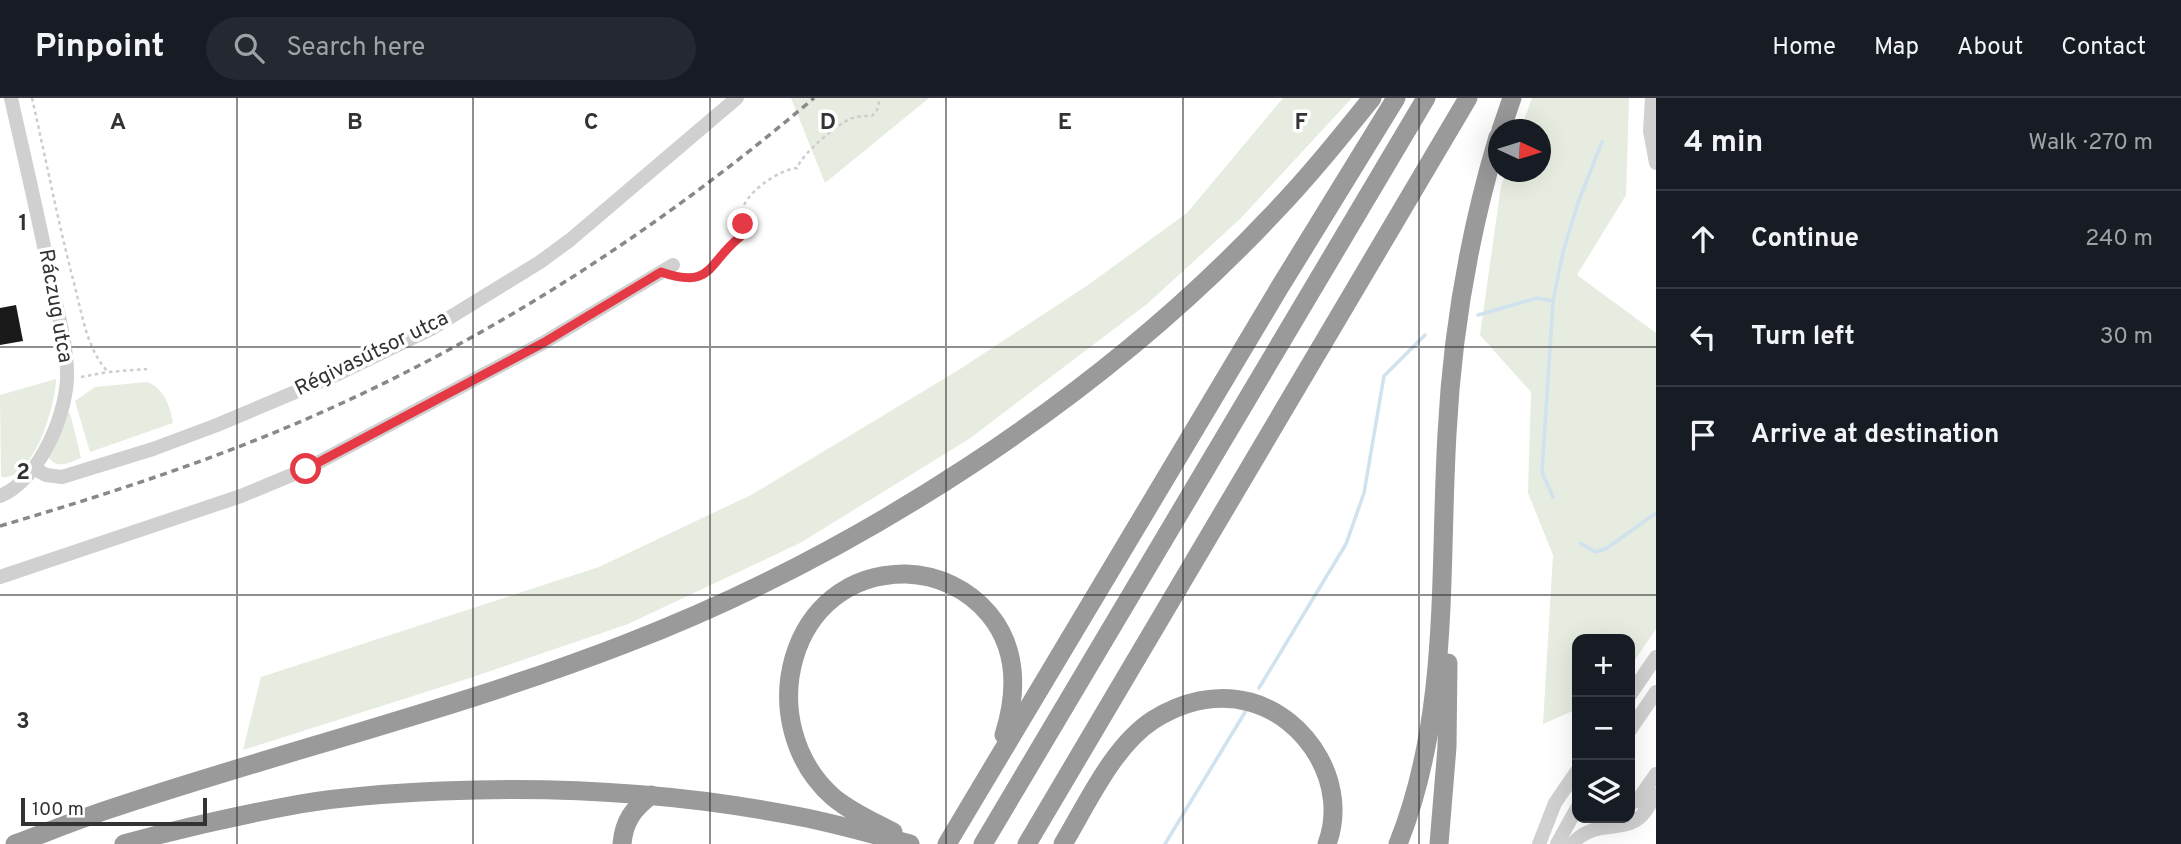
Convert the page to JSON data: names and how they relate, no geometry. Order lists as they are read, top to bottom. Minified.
{"streets":{"street":["Ráczug utca","Régivasútsor utca"]},"crossings":[["Ráczug utca","Régivasútsor utca"]],"scale_bar":"100 m","north":"right","page":{"header":"Pinpoint","search":"Search here","nav":["Home","Map","About","Contact"],"heading":["4 min","Walk · 270 m"],"list":[["Continue","240 m"],["Turn left","30 m"],"Arrive at destination"],"map_buttons":["+","−"],"scale":"100 m"},"grid":{"columns":["A","B","C","D","E","F"],"rows":["1","2","3"]}}
